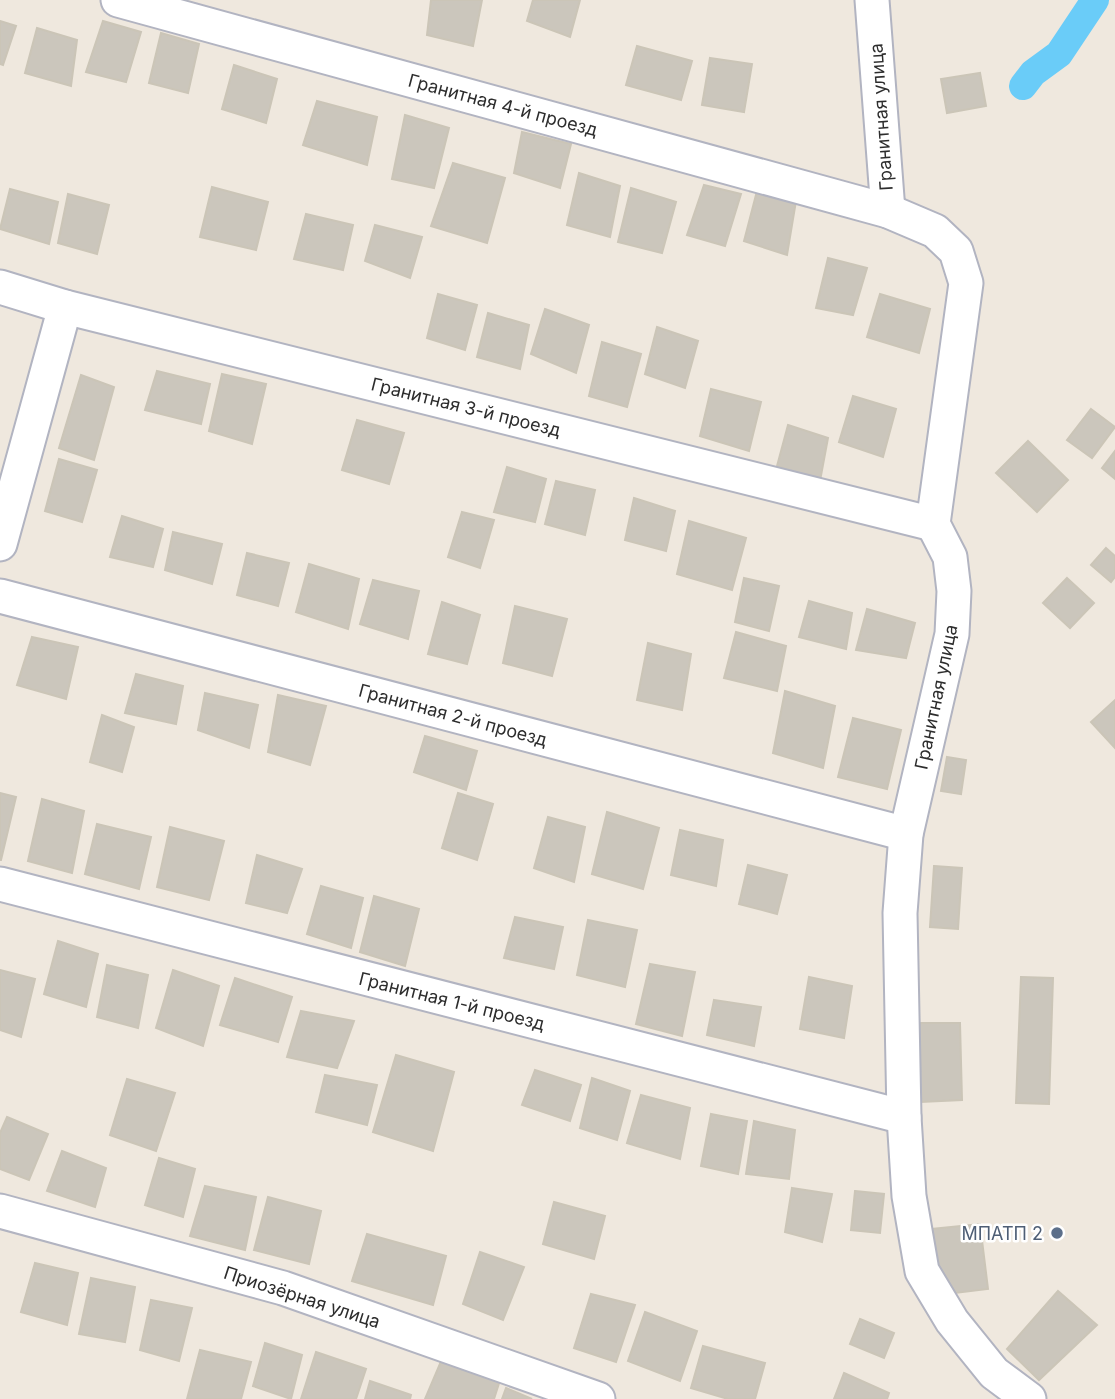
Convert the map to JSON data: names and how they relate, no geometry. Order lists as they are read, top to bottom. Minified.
{"streets":{"street":["Гранитная 4-й проезд","Гранитная улица","Гранитная 3-й проезд","Гранитная 2-й проезд","Гранитная 1-й проезд","Приозёрная улица"]},"crossings":[["Гранитная 4-й проезд","Гранитная улица"],["Гранитная улица","Гранитная 3-й проезд"],["Гранитная улица","Гранитная 2-й проезд"],["Гранитная улица","Гранитная 1-й проезд"]],"places":["МПАТП 2"]}
